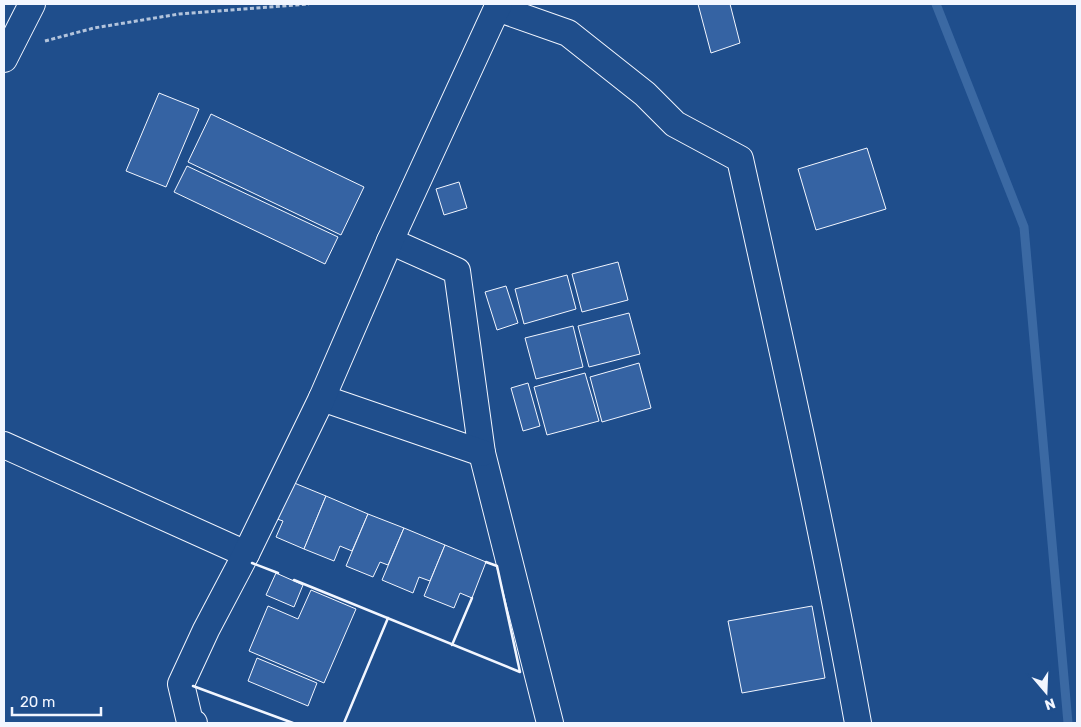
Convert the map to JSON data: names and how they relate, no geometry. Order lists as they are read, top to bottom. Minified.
{"scale_bar":"20 m","north":"bottom"}
